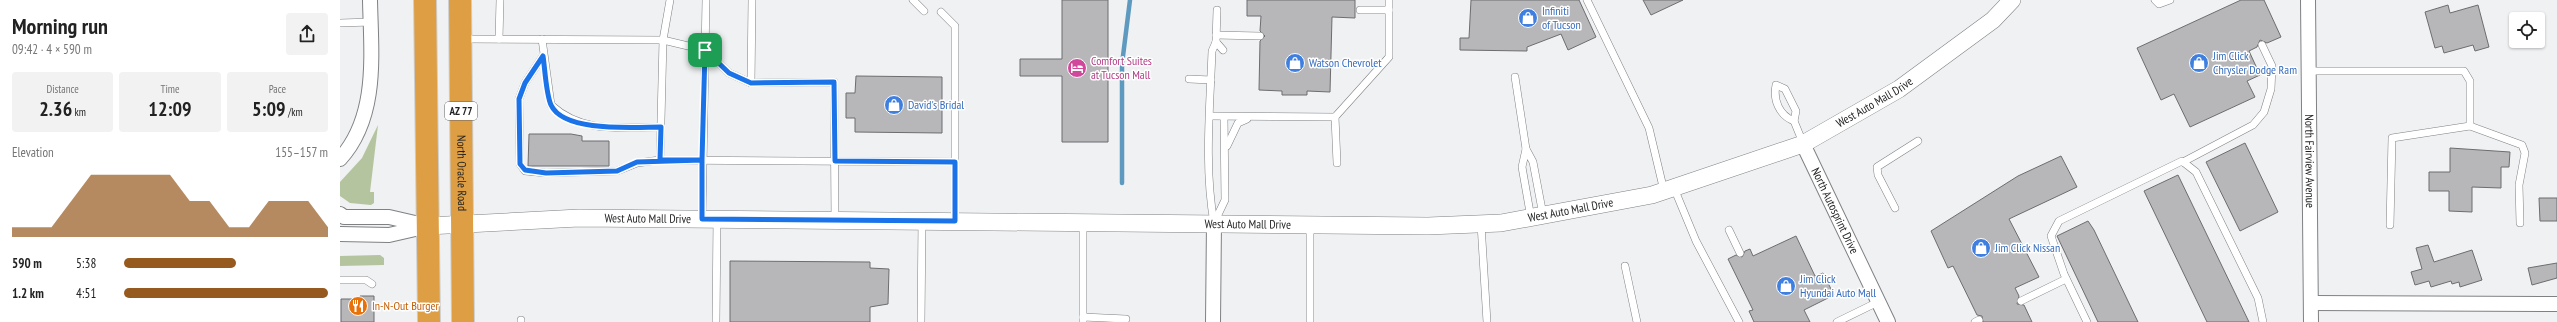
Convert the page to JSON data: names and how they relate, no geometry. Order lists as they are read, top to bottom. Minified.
{"streets":{"highway":["AZ 77","North Oracle Road"],"street":["West Auto Mall Drive","North Fairview Avenue","North Autosprint Drive"]},"crossings":[["West Auto Mall Drive","North Oracle Road"],["West Auto Mall Drive","North Autosprint Drive"]],"places":{"shop":["Infiniti of Tucson","Watson Chevrolet","Jim Click Chrysler Dodge Ram","David's Bridal","Jim Click Nissan","Jim Click Hyundai Auto Mall"],"hotel":["Comfort Suites at Tucson Mall"],"restaurant":["In-N-Out Burger"]},"page":{"heading":["Morning run","09:42 · 4 × 590 m"],"stats":[["Distance","2.36 km"],["Time","12:09"],["Pace","5:09 /km"]],"chart":["Elevation","155–157 m"],"list":[{"name":"590 m","note":"5:38"},{"name":"1.2 km","note":"4:51"}]}}
